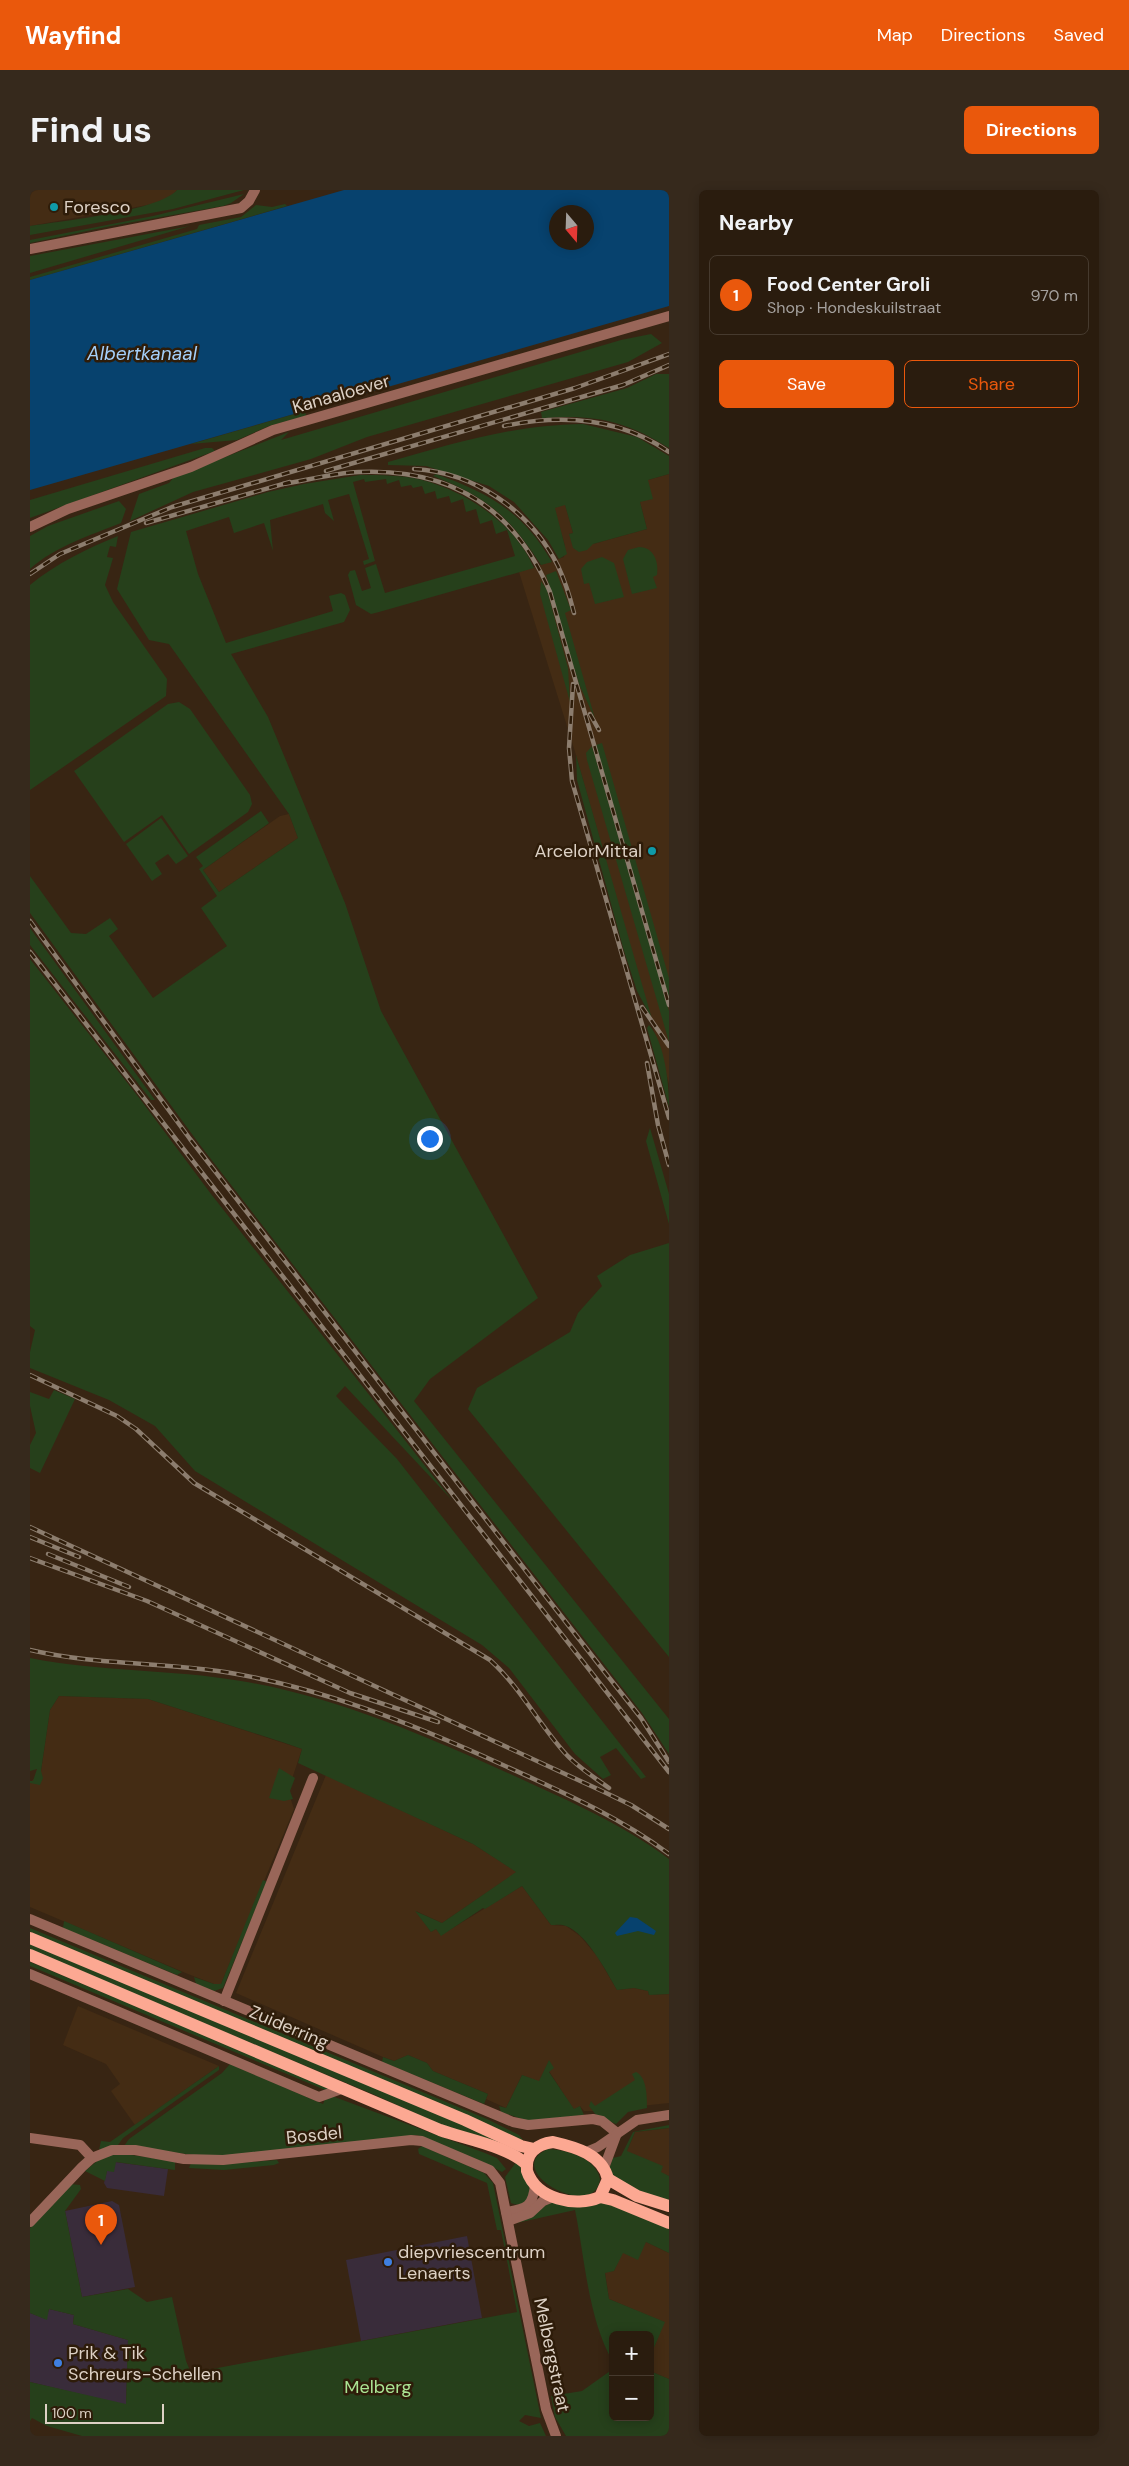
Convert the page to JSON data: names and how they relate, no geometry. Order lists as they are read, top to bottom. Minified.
{"streets":{"main road":["Zuiderring"],"street":["Kanaaloever","Bosdel","Melbergstraat"]},"crossings":[["Bosdel","Melbergstraat"]],"water":["Albertkanaal"],"parks":["Melberg"],"places":["Foresco","ArcelorMittal","diepvriescentrum Lenaerts","Prik & Tik Schreurs-Schellen"],"scale_bar":"100 m","north":"bottom","page":{"header":"Wayfind","nav":["Map","Directions","Saved"],"buttons":["Directions",["Save","Share"]],"title":"Find us","heading":"Nearby","list":[{"mark":"1","name":"Food Center Groli","note":"Shop · Hondeskuilstraat","value":"970 m"}],"pins":"1","map_buttons":["+","−"],"scale":"100 m"}}
